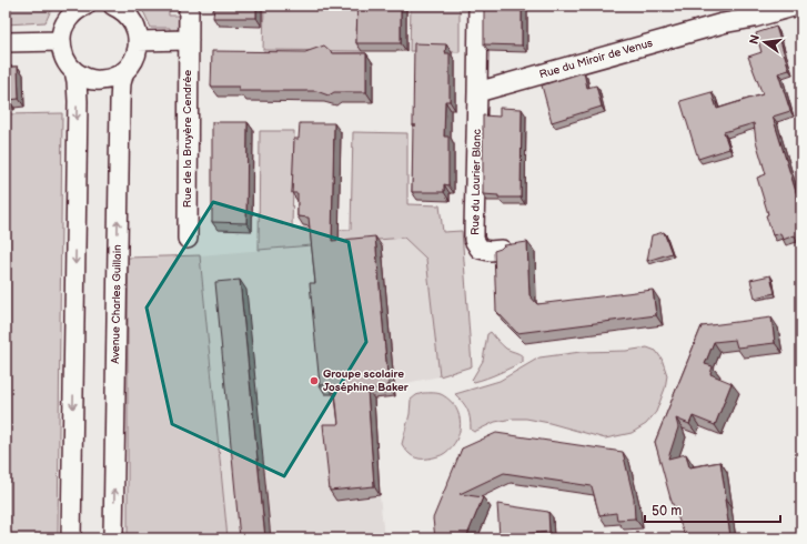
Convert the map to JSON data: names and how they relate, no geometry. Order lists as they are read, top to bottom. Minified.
{"streets":{"street":["Rue du Miroir de Venus","Rue de la Bruyère Cendrée","Rue du Laurier Blanc","Avenue Charles Guillain"]},"crossings":[["Rue du Miroir de Venus","Rue du Laurier Blanc"]],"places":["Groupe scolaire Joséphine Baker"],"scale_bar":"50 m","north":"left"}
